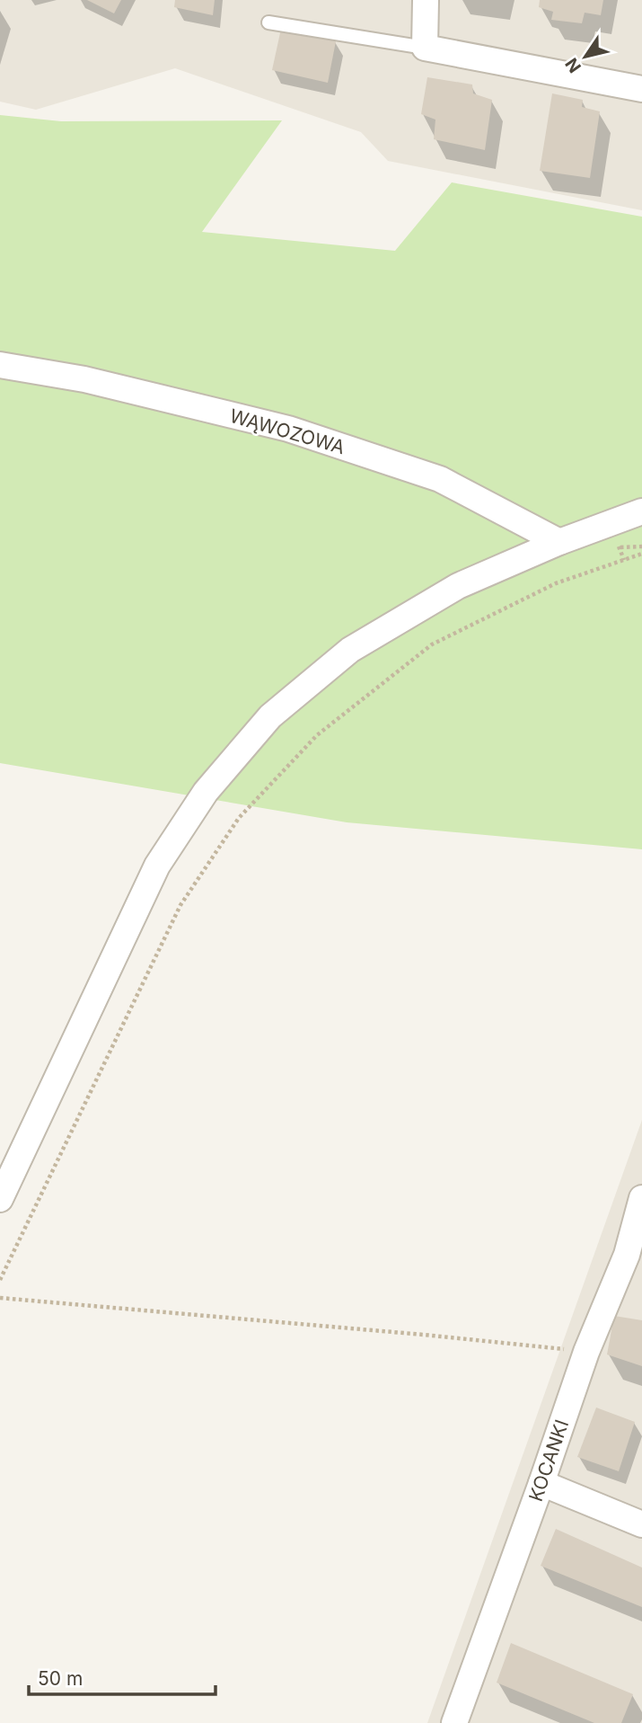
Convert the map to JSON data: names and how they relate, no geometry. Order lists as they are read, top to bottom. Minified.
{"streets":{"street":["WĄWOZOWA","KOCANKI"]},"scale_bar":"50 m","north":"bottom left"}
